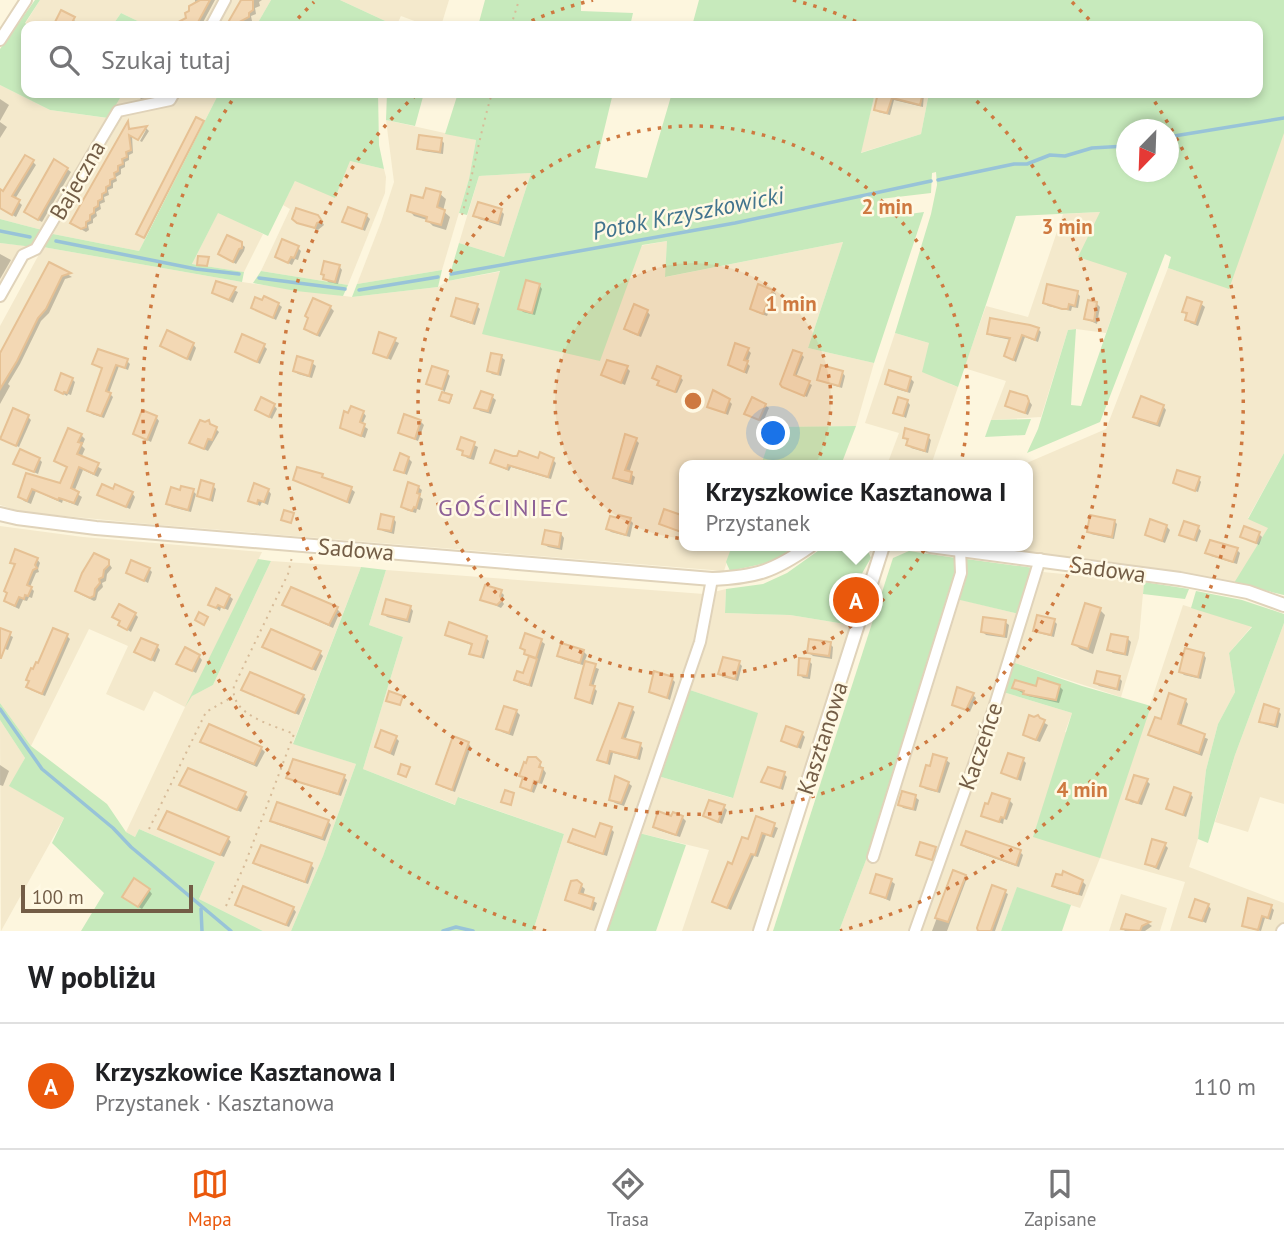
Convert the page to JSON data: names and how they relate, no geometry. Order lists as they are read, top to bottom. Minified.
{"streets":{"street":["Bajeczna","Sadowa","Kasztanowa","Kaczeńce"]},"crossings":[["Sadowa","Kaczeńce"]],"districts":["GOŚCINIEC"],"water":["Potok Krzyszkowicki"],"scale_bar":"100 m","north":"bottom left","page":{"search":"Szukaj tutaj","popup":["Krzyszkowice Kasztanowa I","Przystanek"],"pins":"A","scale":"100 m","heading":"W pobliżu","list":[{"mark":"A","name":"Krzyszkowice Kasztanowa I","note":"Przystanek · Kasztanowa","value":"110 m"}],"nav":["Mapa","Trasa","Zapisane"]},"rings":["2 min","3 min","1 min","4 min"]}
